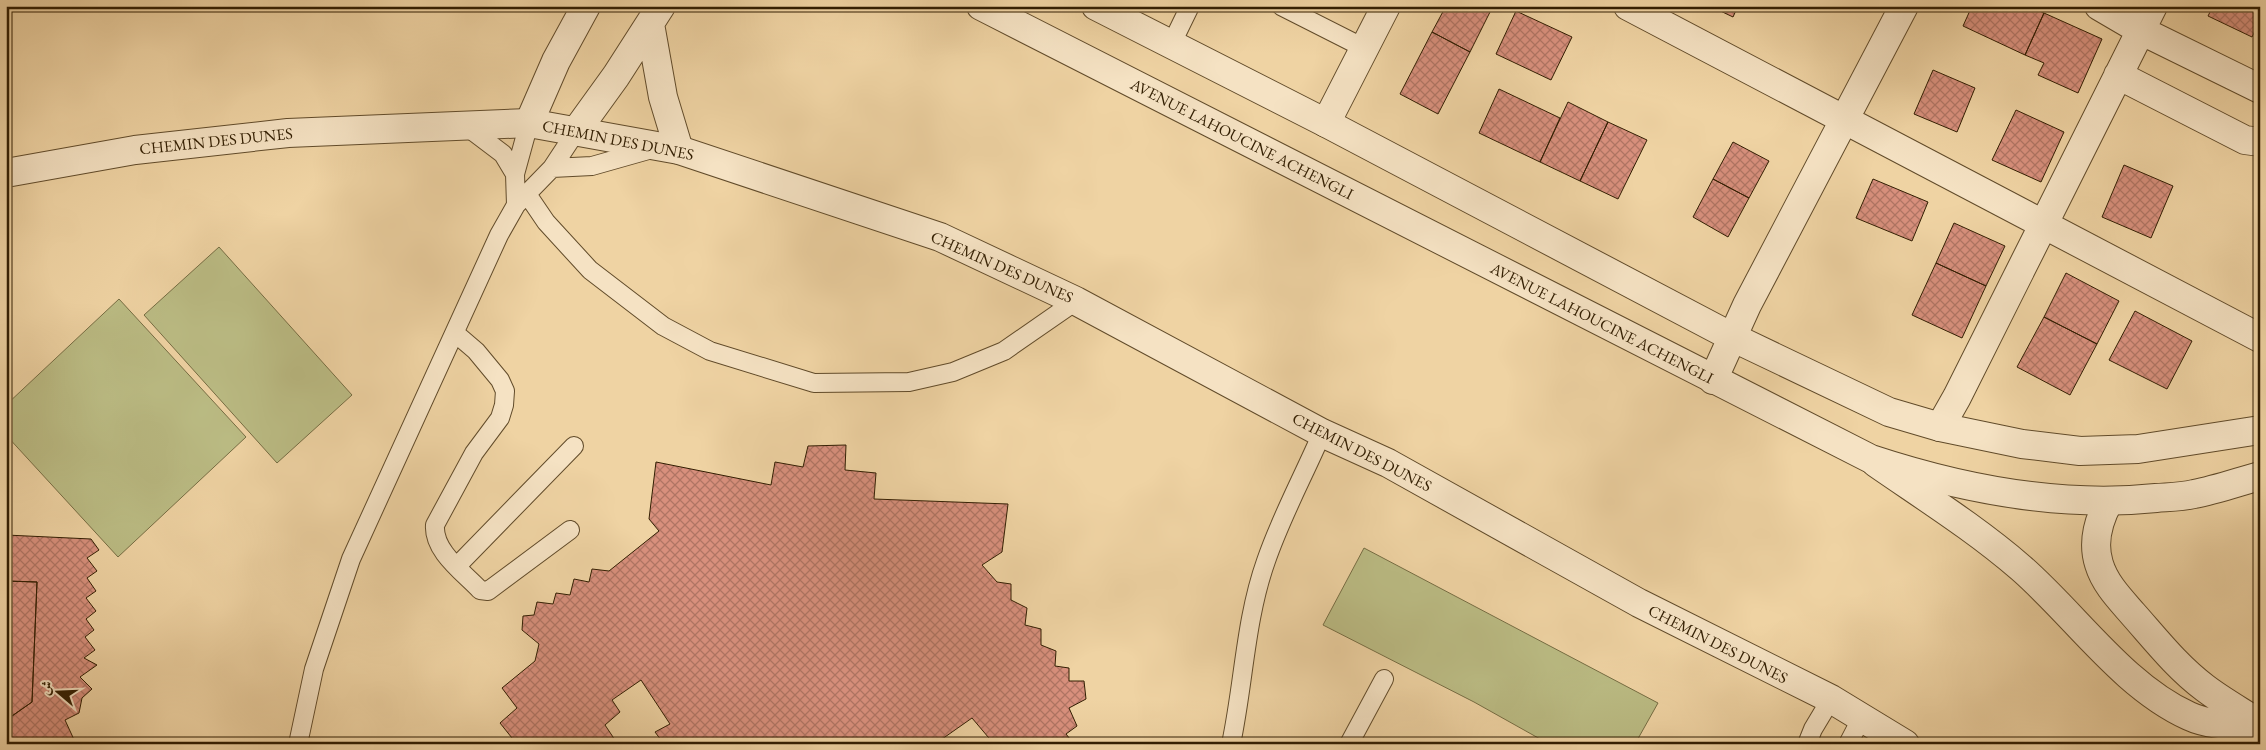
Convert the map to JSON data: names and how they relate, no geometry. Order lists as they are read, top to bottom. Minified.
{"streets":{"street":["AVENUE LAHOUCINE ACHENGLI","CHEMIN DES DUNES"]},"north":"left"}
